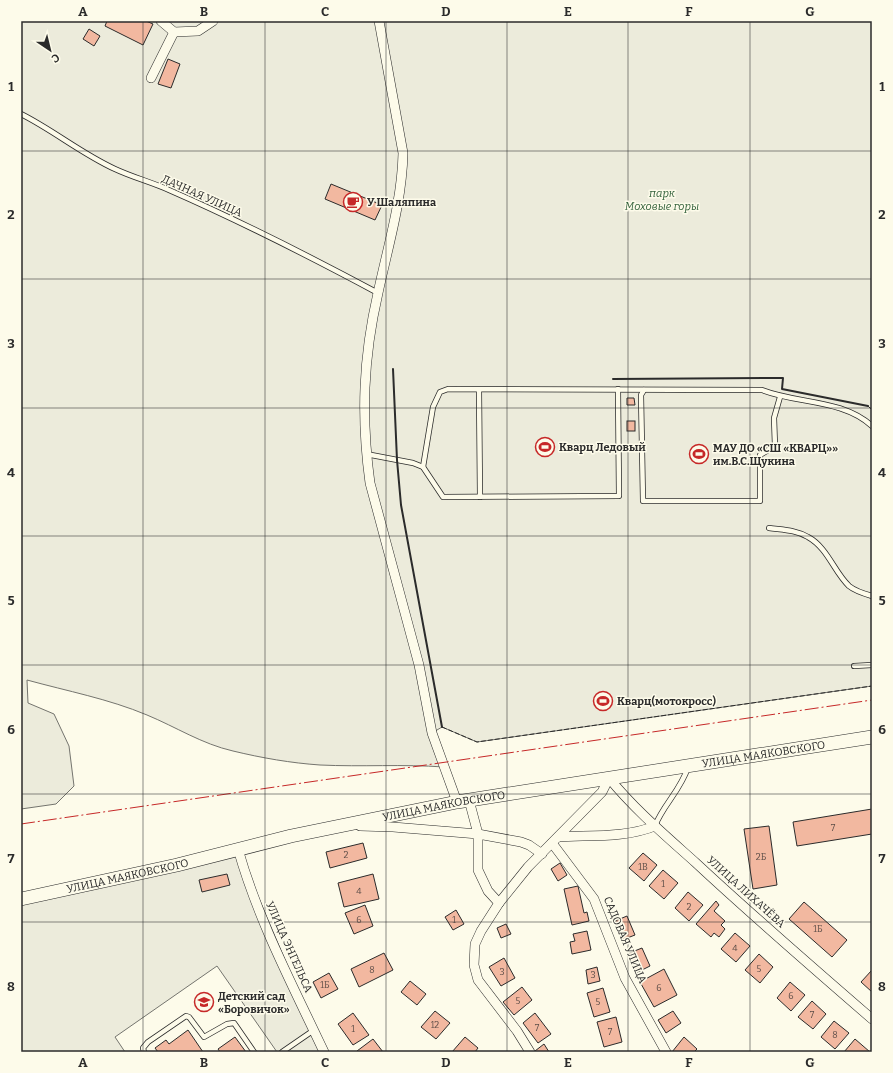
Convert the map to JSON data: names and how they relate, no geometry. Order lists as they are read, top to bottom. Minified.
{"streets":{"main road":["УЛИЦА МАЯКОВСКОГО"],"street":["УЛИЦА ЛИХАЧЁВА","САДОВАЯ УЛИЦА","УЛИЦА ЭНГЕЛЬСА"],"lane":["ДАЧНАЯ УЛИЦА"]},"crossings":[["УЛИЦА МАЯКОВСКОГО","УЛИЦА ЛИХАЧЁВА"],["УЛИЦА МАЯКОВСКОГО","УЛИЦА ЭНГЕЛЬСА"]],"parks":["парк Моховые горы"],"places":{"cafe":["У Шаляпина"],"sports":["Кварц Ледовый","МАУ ДО «СШ «КВАРЦ»» им.В.С.Щукина","Кварц(мотокросс)"],"school or university":["Детский сад «Боровичок»"]},"house_numbers":["7","2","2Б","1В","1","4","2","6","1","1Б","4","5","8","3","3","1Б","6","6","5","5","7","12","7","1","7","8"],"north":"bottom right","grid":{"columns":["A","B","C","D","E","F","G"],"rows":["1","2","3","4","5","6","7","8"]}}
